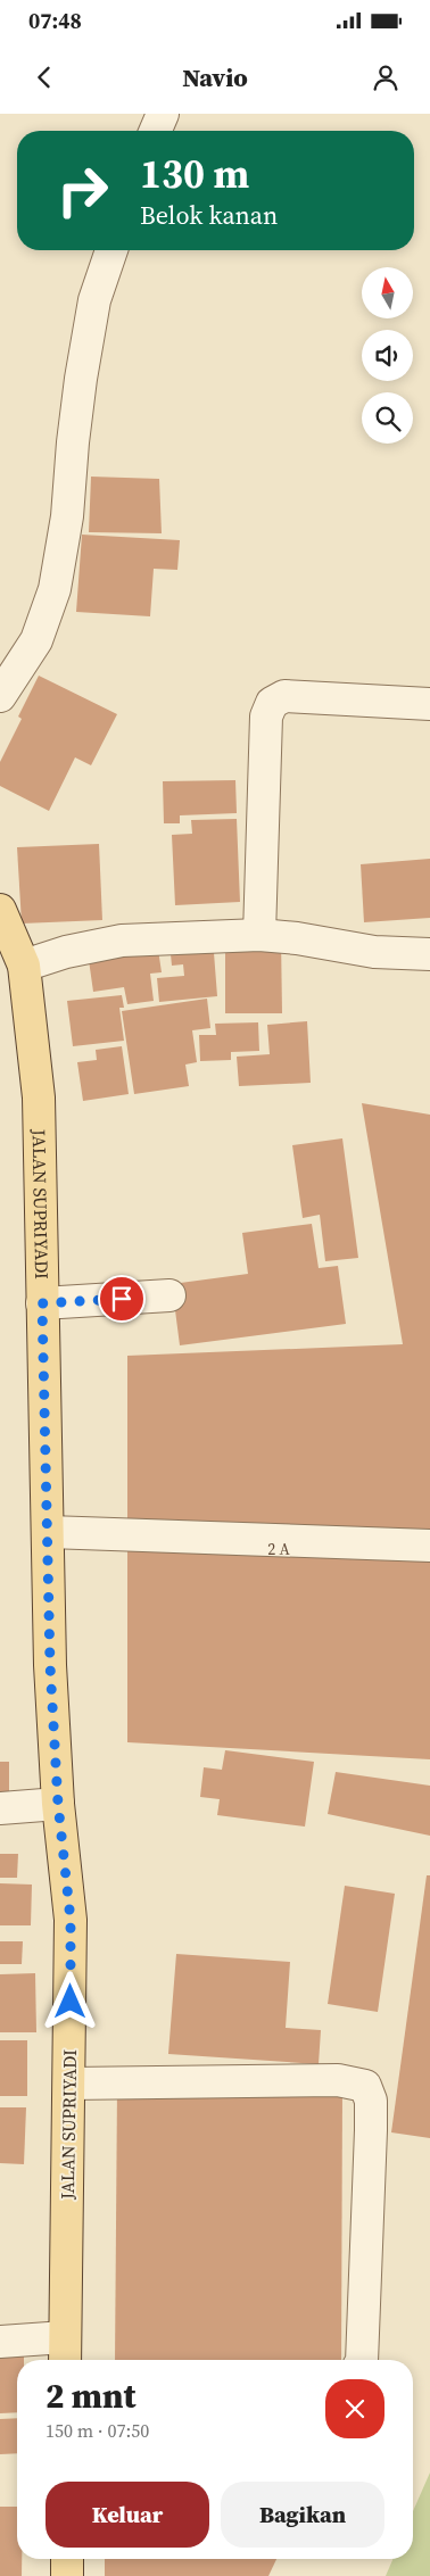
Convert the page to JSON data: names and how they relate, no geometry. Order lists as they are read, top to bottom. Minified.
{"streets":{"main road":["JALAN SUPRIYADI"]},"house_numbers":["2 A"],"north":"top","page":{"status":"07:48","header":"Navio","turn":["130 m","Belok kanan"],"heading":["2 mnt","150 m · 07:50"],"buttons":["Keluar","Bagikan"]}}
